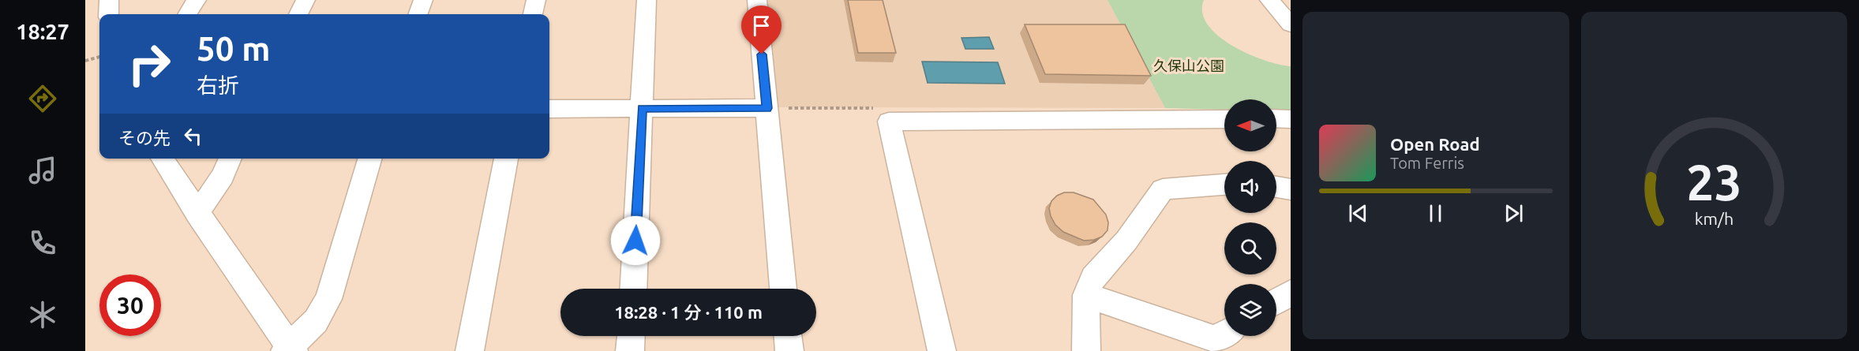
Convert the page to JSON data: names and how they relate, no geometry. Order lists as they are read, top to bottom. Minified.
{"parks":["久保山公園"],"north":"left","page":{"tabs":"18:27","turn":["50 m","右折"],"then":"その先","song":["Open Road","Tom Ferris"],"limit":"30","trip":"18:28 · 1 分 · 110 m","gauge":["23","km/h"]}}
